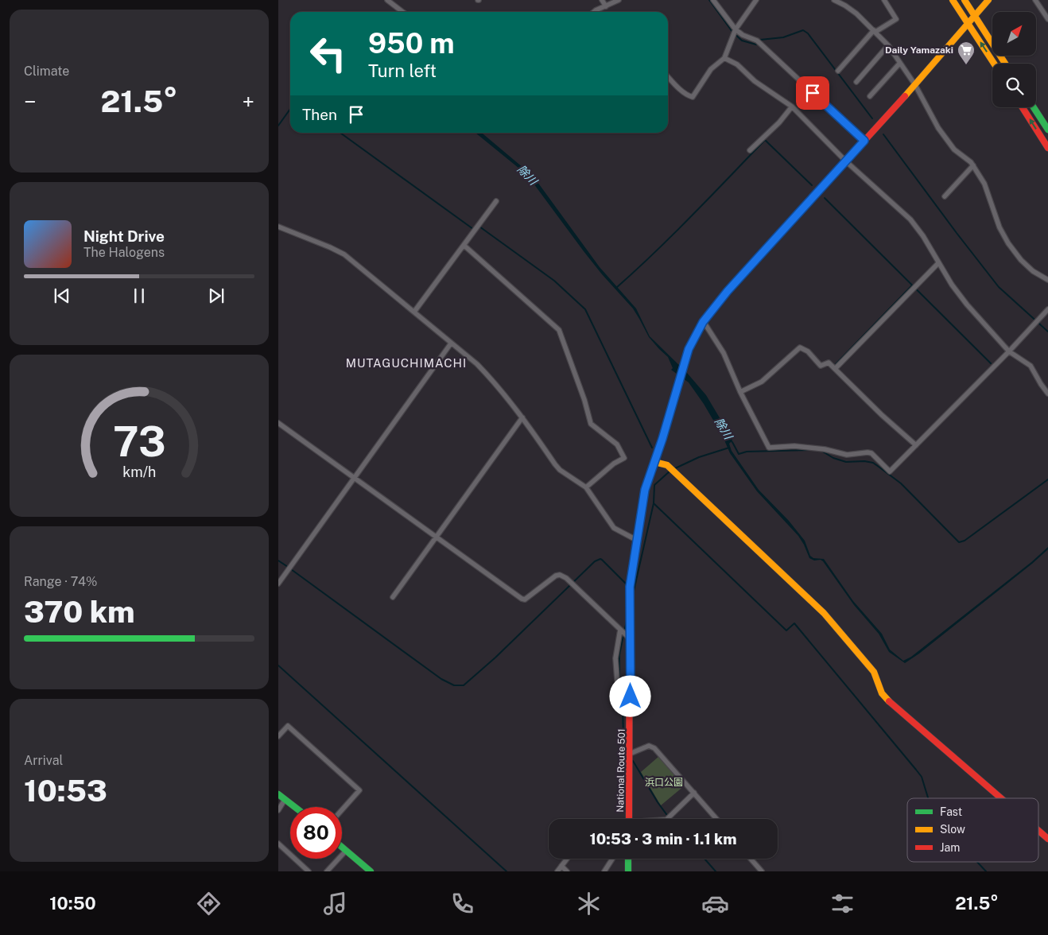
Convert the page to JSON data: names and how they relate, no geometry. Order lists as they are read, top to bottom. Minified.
{"streets":{"main road":["National Route 501"]},"districts":["MUTAGUCHIMACHI"],"water":["除川"],"parks":["浜口公園"],"places":{"supermarket":["Daily Yamazaki"]},"legend":["Fast","Slow","Jam"],"north":"top right","page":{"tile":["Climate",["Range · 74%","370 km"],["Arrival","10:53"]],"turn":["950 m","Turn left"],"heat":["−","21.5°","+"],"then":"Then","song":["Night Drive","The Halogens"],"limit":"80","trip":"10:53 · 3 min · 1.1 km","tabs":["10:50","21.5°"],"gauge":["73","km/h"]}}
